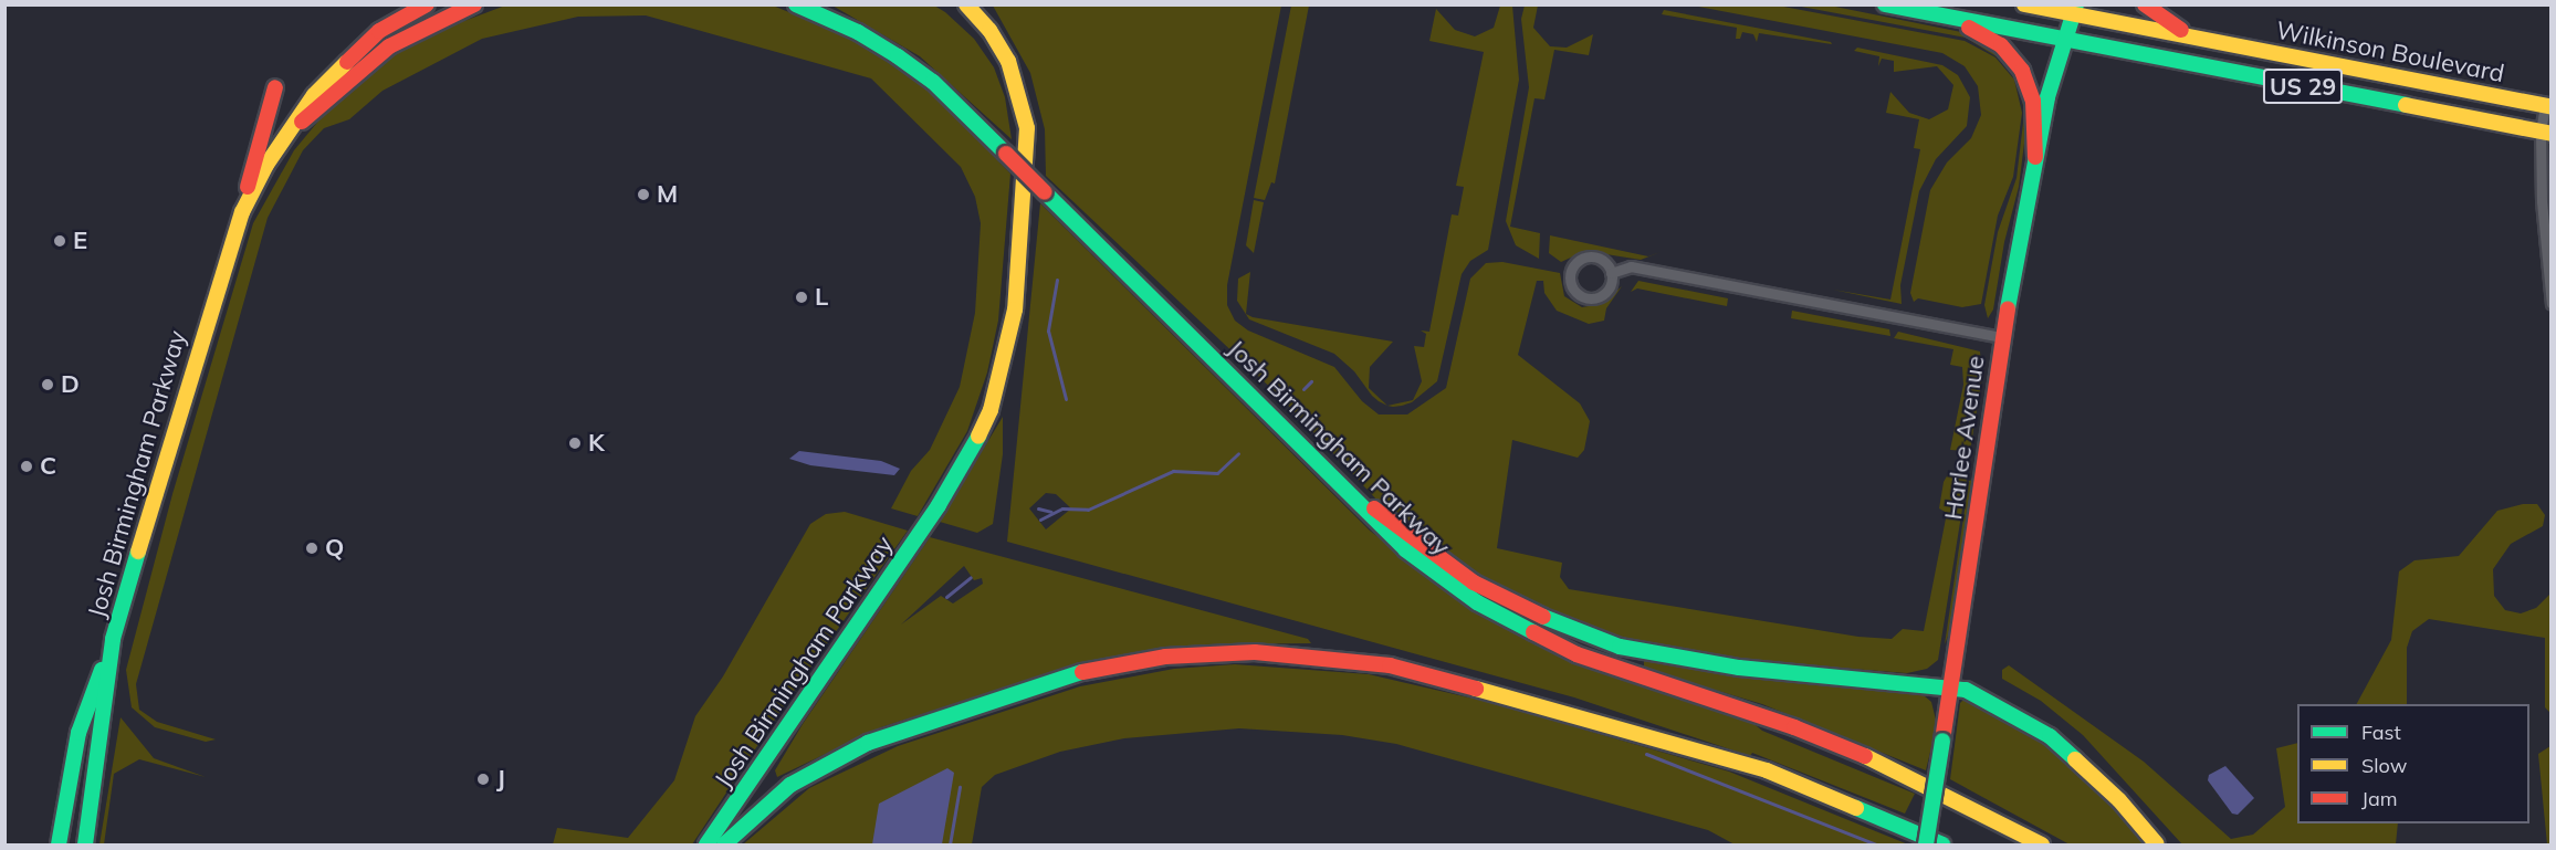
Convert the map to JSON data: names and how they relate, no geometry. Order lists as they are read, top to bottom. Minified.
{"streets":{"main road":["Wilkinson Boulevard","US 29","Harlee Avenue","Josh Birmingham Parkway"]},"crossings":[["Wilkinson Boulevard","Harlee Avenue"]],"places":["M","E","L","D","K","C","Q","J"],"legend":["Fast","Slow","Jam"]}
